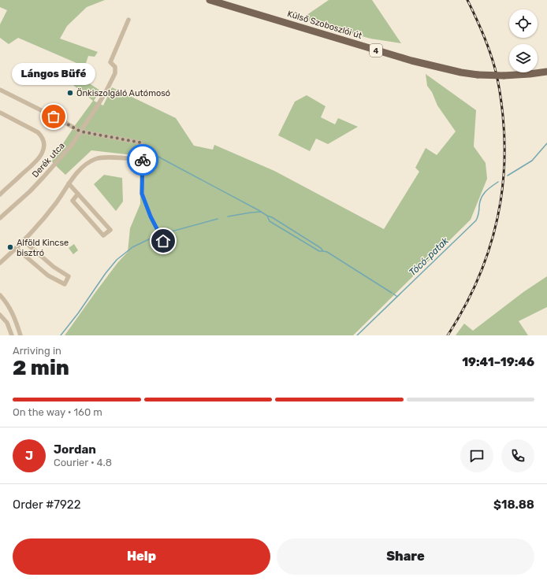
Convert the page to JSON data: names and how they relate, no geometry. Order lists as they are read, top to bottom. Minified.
{"streets":{"main road":["Külső Szoboszlói út","4"],"street":["Derék utca"]},"water":["Tócó-patak"],"places":["Önkiszolgáló Autómosó","Lángos Büfé","Alföld Kincse bisztró"],"page":{"bubble":"Lángos Büfé","heading":["2 min","Arriving in","19:41–19:46"],"panel":["Jordan","Courier · 4.8","Order #7922","$18.88"],"bar":"On the way · 160 m","round":"J","buttons":["Help","Share"]}}
